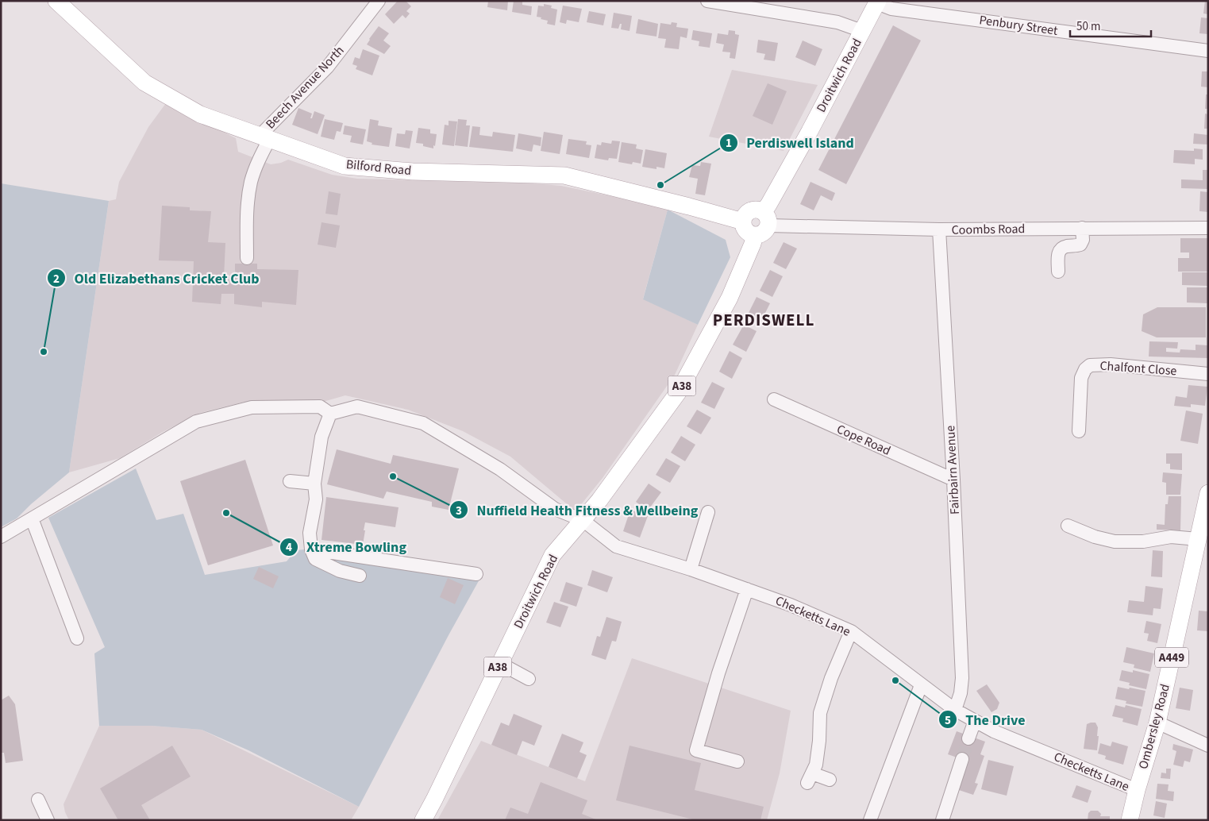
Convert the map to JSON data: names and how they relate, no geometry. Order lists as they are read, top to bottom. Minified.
{"streets":{"main road":["Droitwich Road","Bilford Road","A38","A449","Ombersley Road"],"street":["Penbury Street","Beech Avenue North","Coombs Road","Chalfont Close","Cope Road","Fairbairn Avenue","Checketts Lane"]},"crossings":[["Penbury Street","Droitwich Road"],["Droitwich Road","Bilford Road"],["Droitwich Road","Coombs Road"],["Droitwich Road","Checketts Lane"],["Beech Avenue North","Bilford Road"],["Bilford Road","Coombs Road"],["Coombs Road","Fairbairn Avenue"],["Cope Road","Fairbairn Avenue"],["Fairbairn Avenue","Checketts Lane"],["Checketts Lane","Ombersley Road"]],"districts":["PERDISWELL"],"places":["Perdiswell Island","Old Elizabethans Cricket Club","Nuffield Health Fitness & Wellbeing","Xtreme Bowling","The Drive"],"scale_bar":"50 m"}
